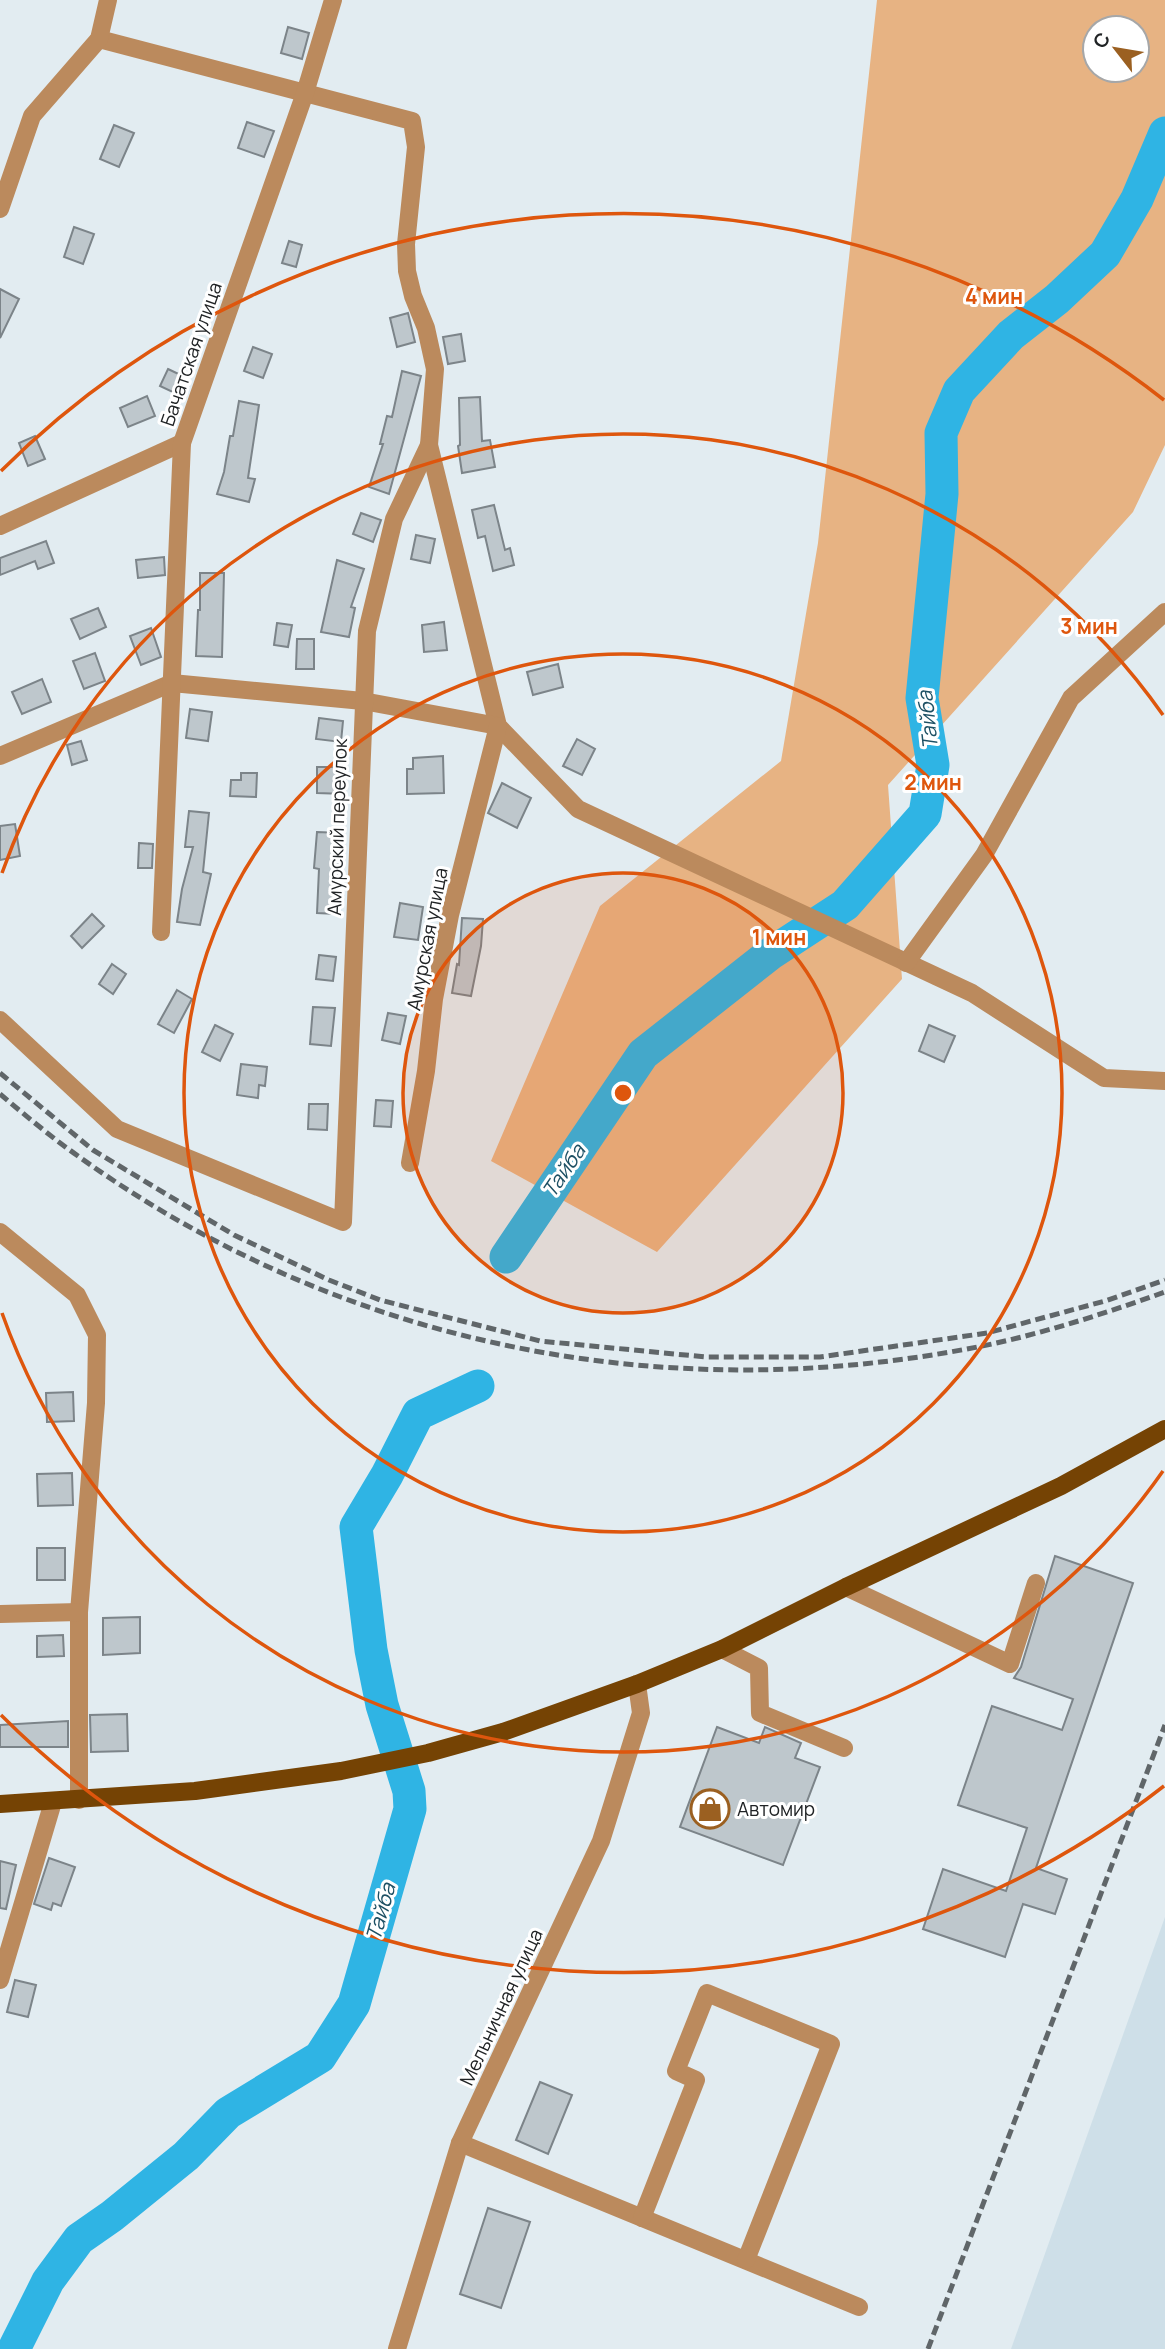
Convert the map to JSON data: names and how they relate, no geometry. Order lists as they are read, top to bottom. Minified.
{"streets":{"street":["Бачатская улица","Амурский переулок","Амурская улица","Мельничная улица"]},"water":["Тайба"],"places":{"shop":["Автомир"]},"north":"top left","rings":["4 мин","3 мин","2 мин","1 мин"]}
